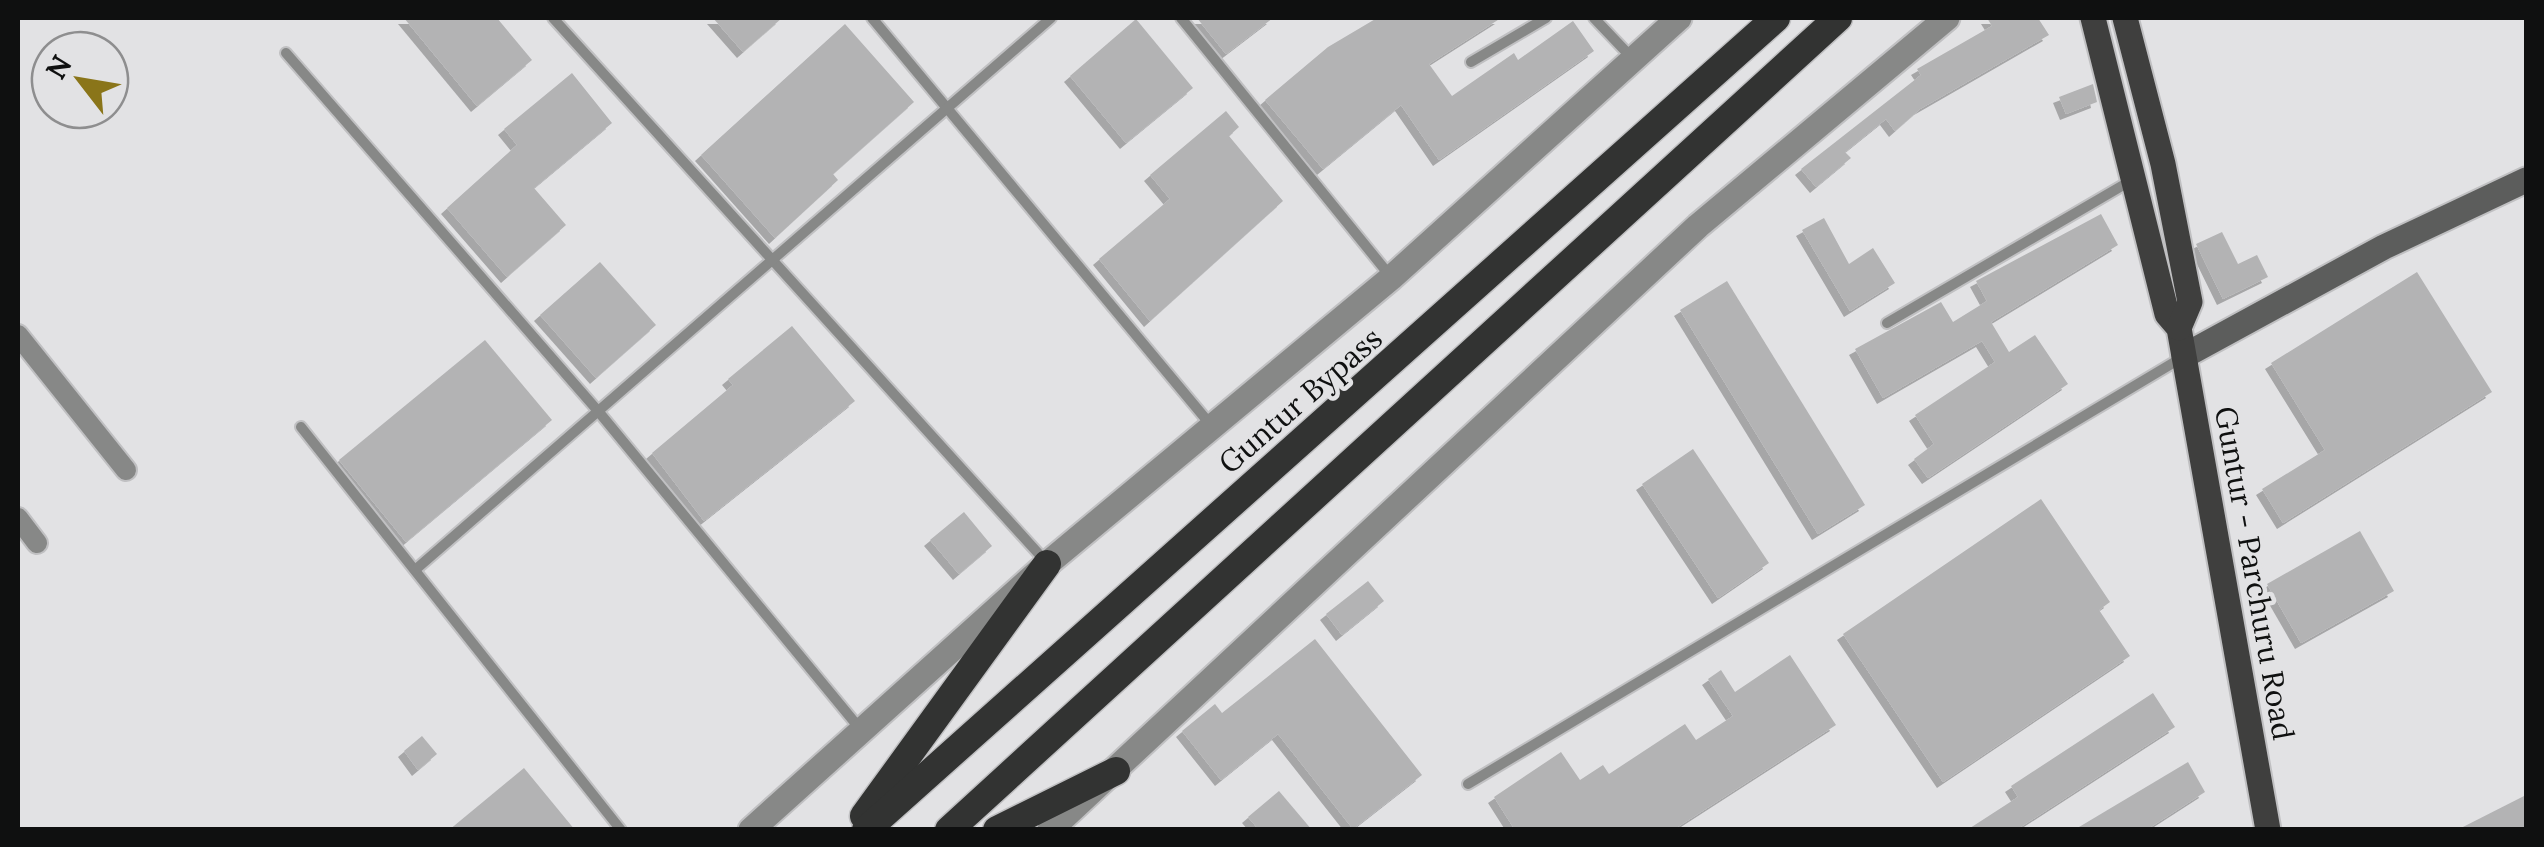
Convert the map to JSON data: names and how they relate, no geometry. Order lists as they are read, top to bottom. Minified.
{"streets":{"highway":["Guntur Bypass"],"main road":["Guntur - Parchuru Road"]},"north":"top left"}
